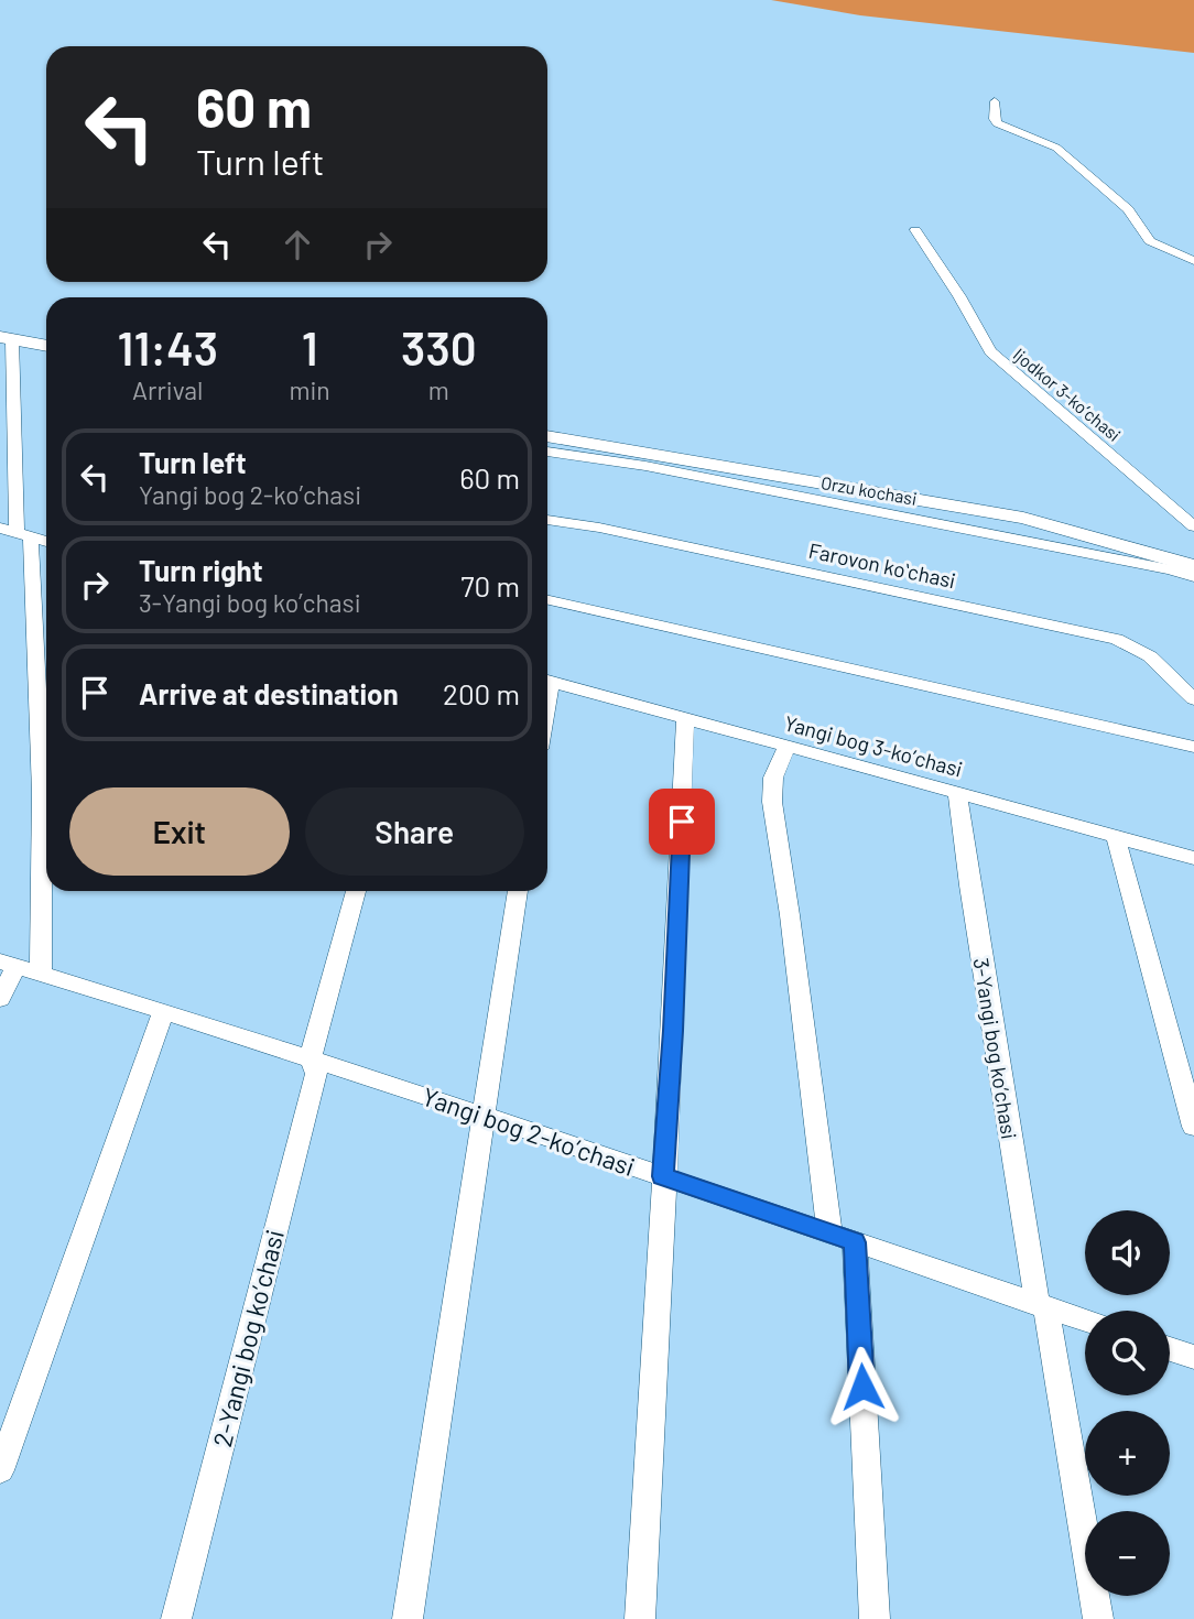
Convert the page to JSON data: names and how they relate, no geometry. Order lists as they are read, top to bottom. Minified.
{"streets":{"main road":["Orzu kochasi"],"street":["Ijodkor 3-koʼchasi","Farovon koʻchasi","Yangi bog 3-koʼchasi","3-Yangi bog koʼchasi","Yangi bog 2-koʼchasi","2-Yangi bog koʼchasi"]},"crossings":[["Yangi bog 3-koʼchasi","3-Yangi bog koʼchasi"],["3-Yangi bog koʼchasi","Yangi bog 2-koʼchasi"],["Yangi bog 2-koʼchasi","2-Yangi bog koʼchasi"]],"page":{"turn":["60 m","Turn left"],"eta":["11:43","Arrival","1","min","330","m"],"list":[{"name":"Turn left","note":"Yangi bog 2-koʼchasi","value":"60 m"},{"name":"Turn right","note":"3-Yangi bog koʼchasi","value":"70 m"},{"name":"Arrive at destination","value":"200 m"}],"buttons":["Exit","Share"],"map_buttons":["+","−"]}}
